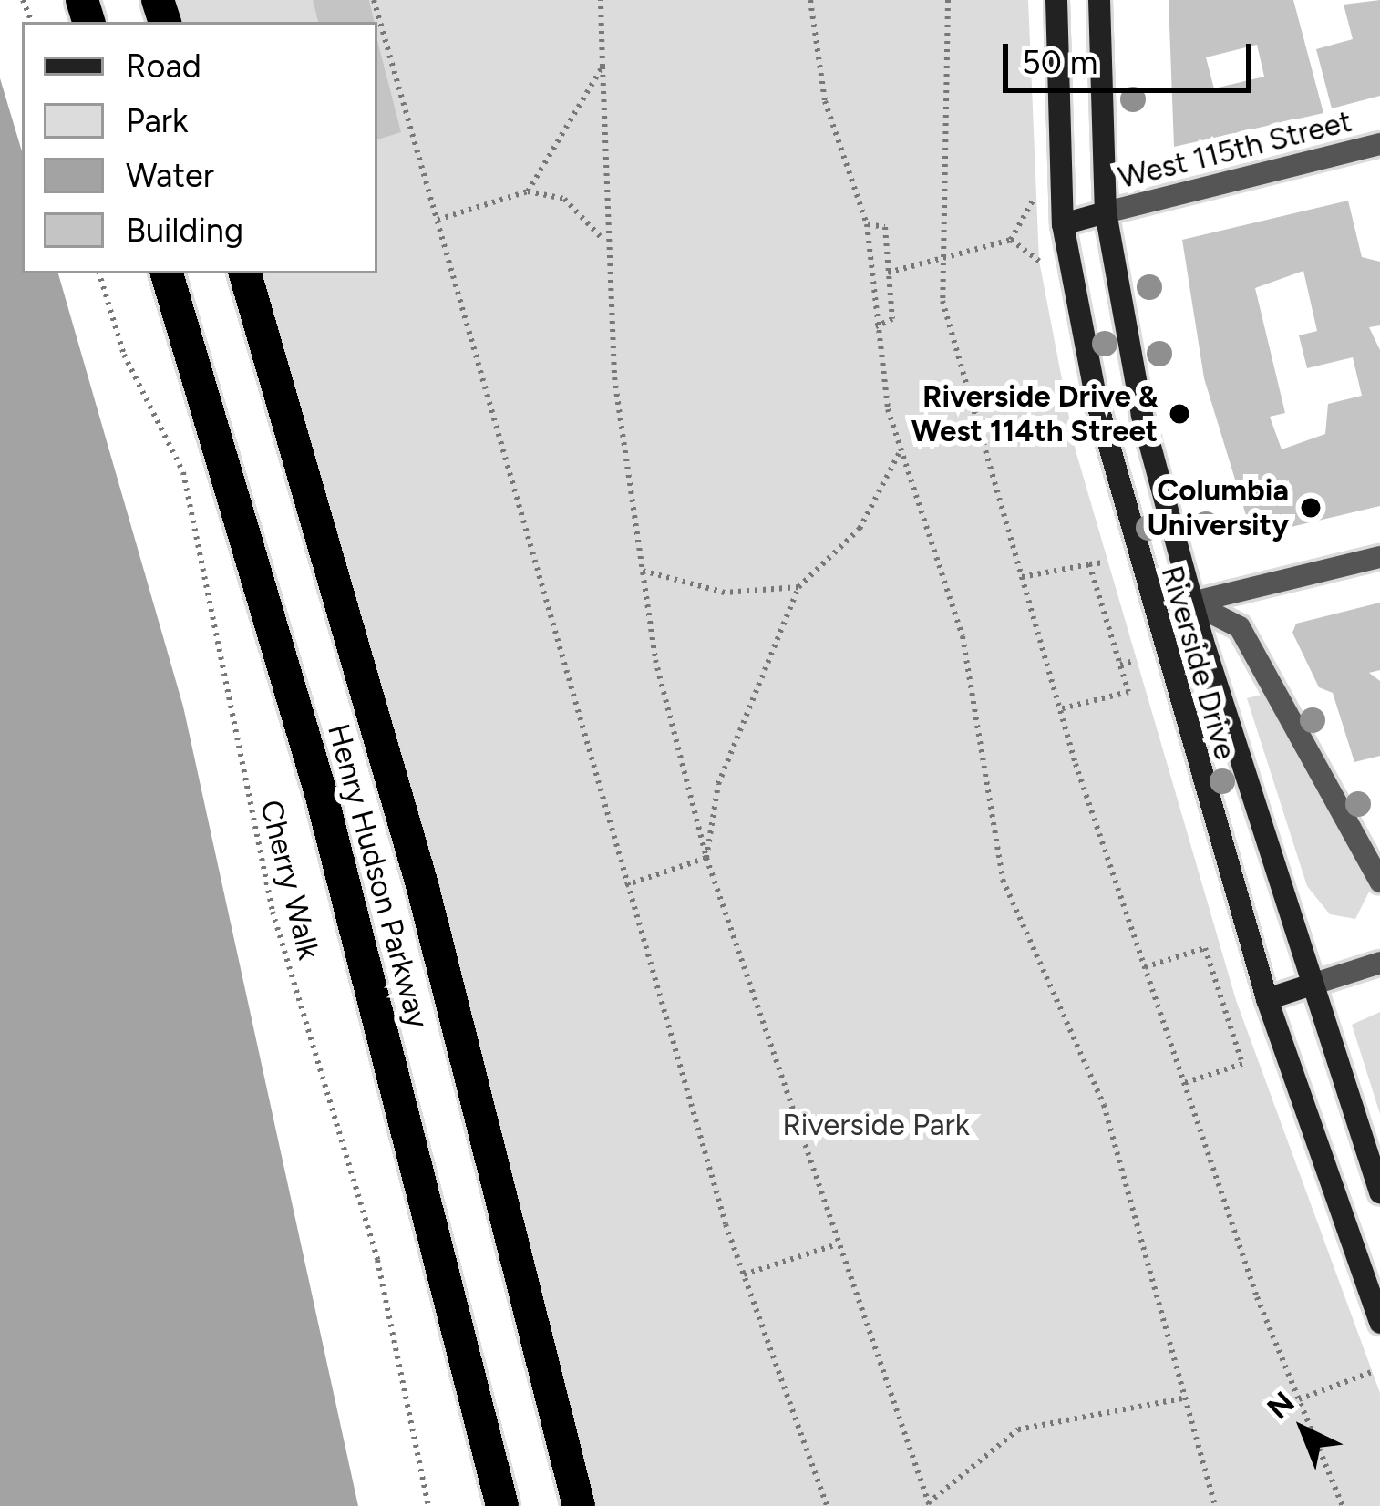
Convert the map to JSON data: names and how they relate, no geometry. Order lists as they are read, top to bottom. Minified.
{"streets":{"highway":["Henry Hudson Parkway"],"main road":["Riverside Drive"],"street":["West 115th Street"],"path":["Cherry Walk"]},"crossings":[["West 115th Street","Riverside Drive"]],"parks":["Riverside Park"],"places":["Riverside Drive & West 114th Street","Columbia University"],"legend":["Road","Park","Water","Building"],"scale_bar":"50 m","north":"top left"}
